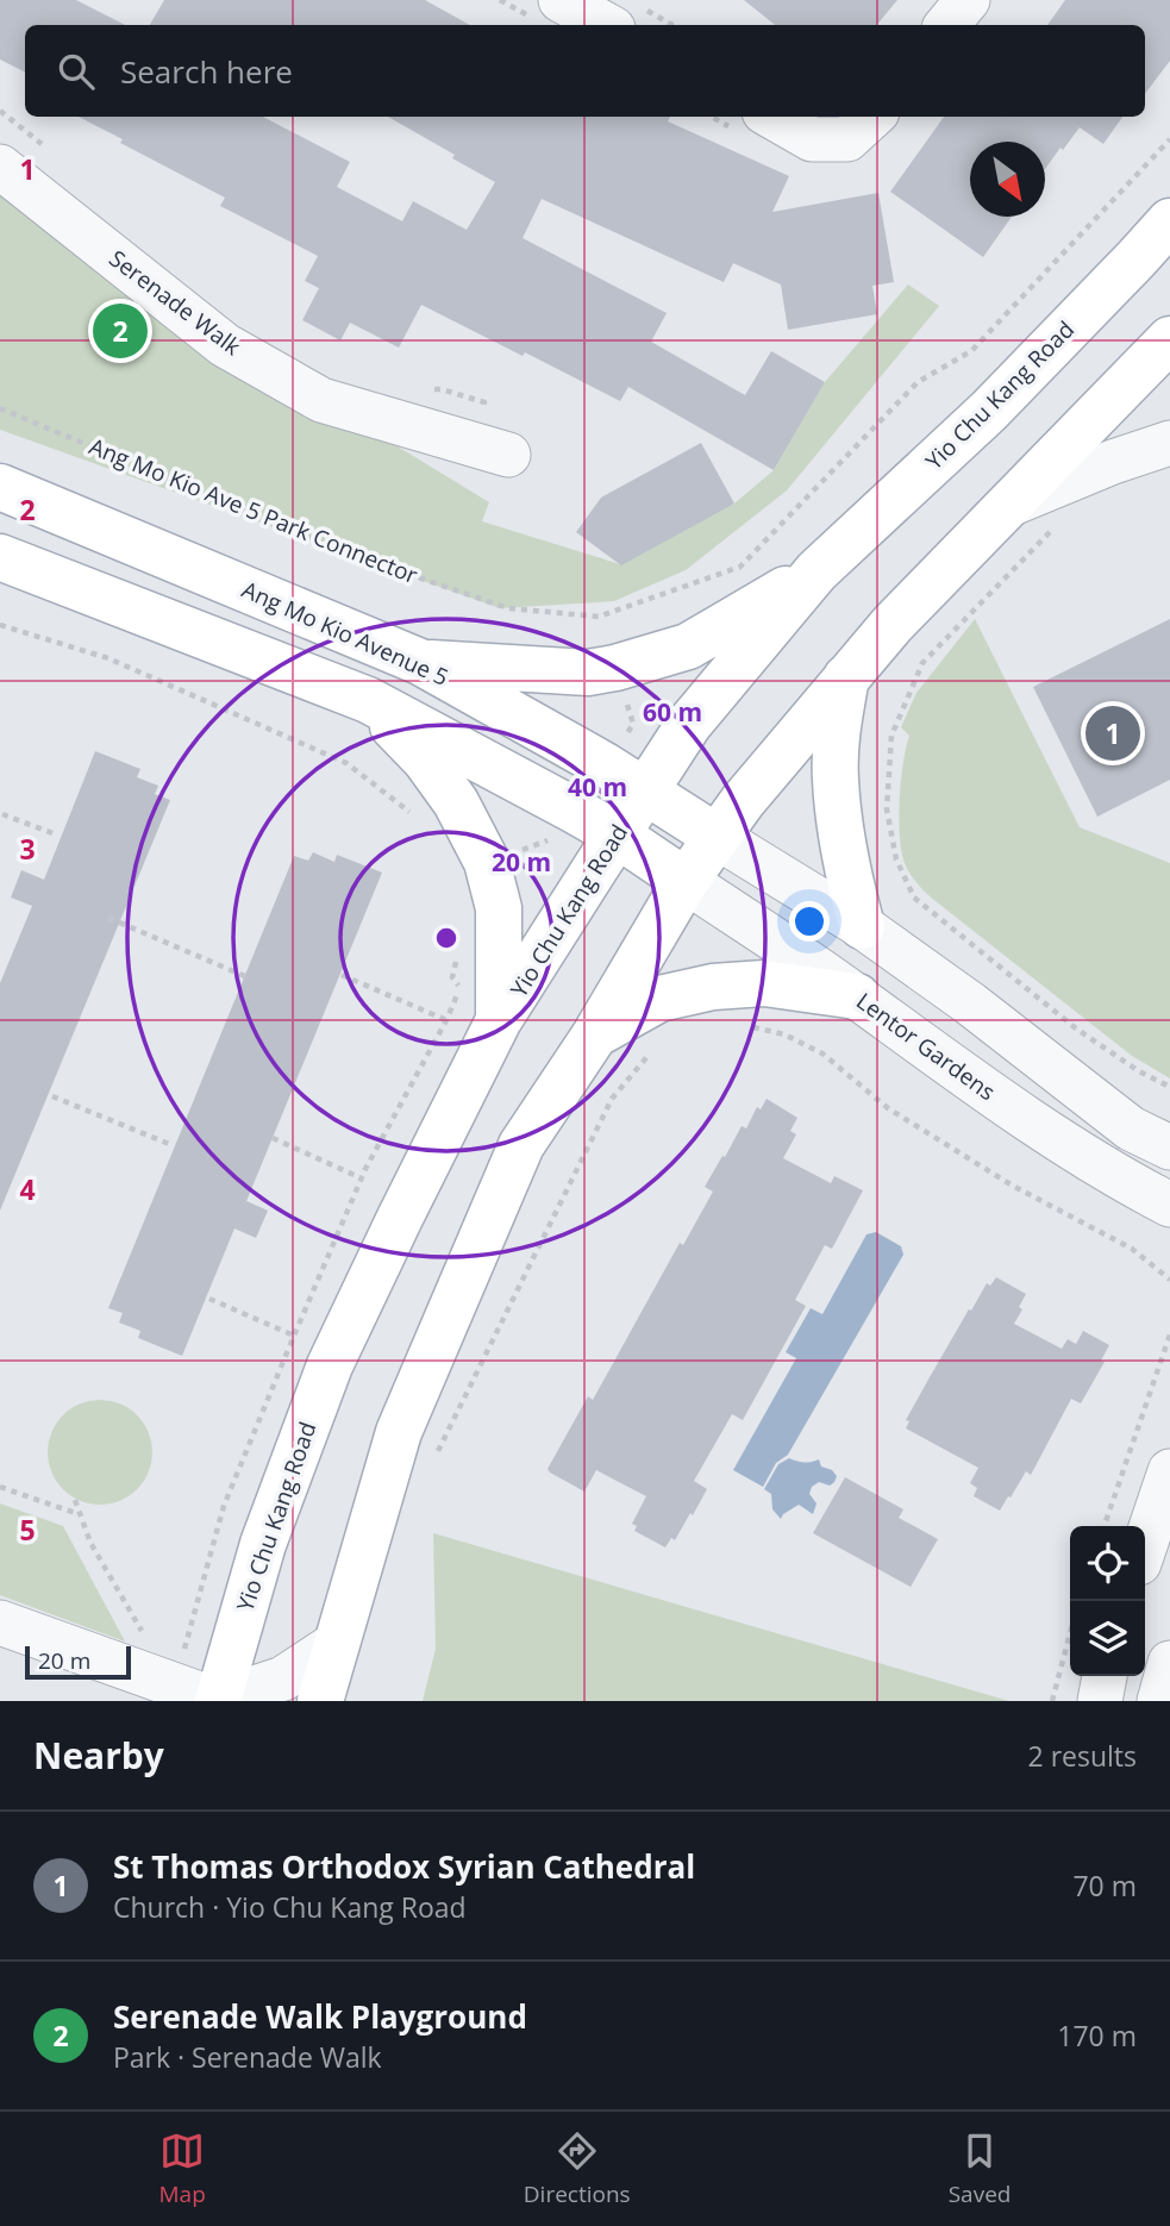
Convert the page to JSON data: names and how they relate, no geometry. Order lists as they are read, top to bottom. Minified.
{"streets":{"main road":["Yio Chu Kang Road","Ang Mo Kio Avenue 5"],"street":["Serenade Walk","Lentor Gardens"],"path":["Ang Mo Kio Ave 5 Park Connector"]},"crossings":[["Yio Chu Kang Road","Ang Mo Kio Avenue 5"]],"scale_bar":"20 m","north":"bottom right","page":{"search":"Search here","pins":["2","1"],"scale":"20 m","heading":["Nearby","2 results"],"list":[{"mark":"1","name":"St Thomas Orthodox Syrian Cathedral","note":"Church · Yio Chu Kang Road","value":"70 m"},{"mark":"2","name":"Serenade Walk Playground","note":"Park · Serenade Walk","value":"170 m"}],"nav":["Map","Directions","Saved"]},"grid":{"rows":["1","2","3","4","5"]},"rings":["60 m","40 m","20 m"]}
